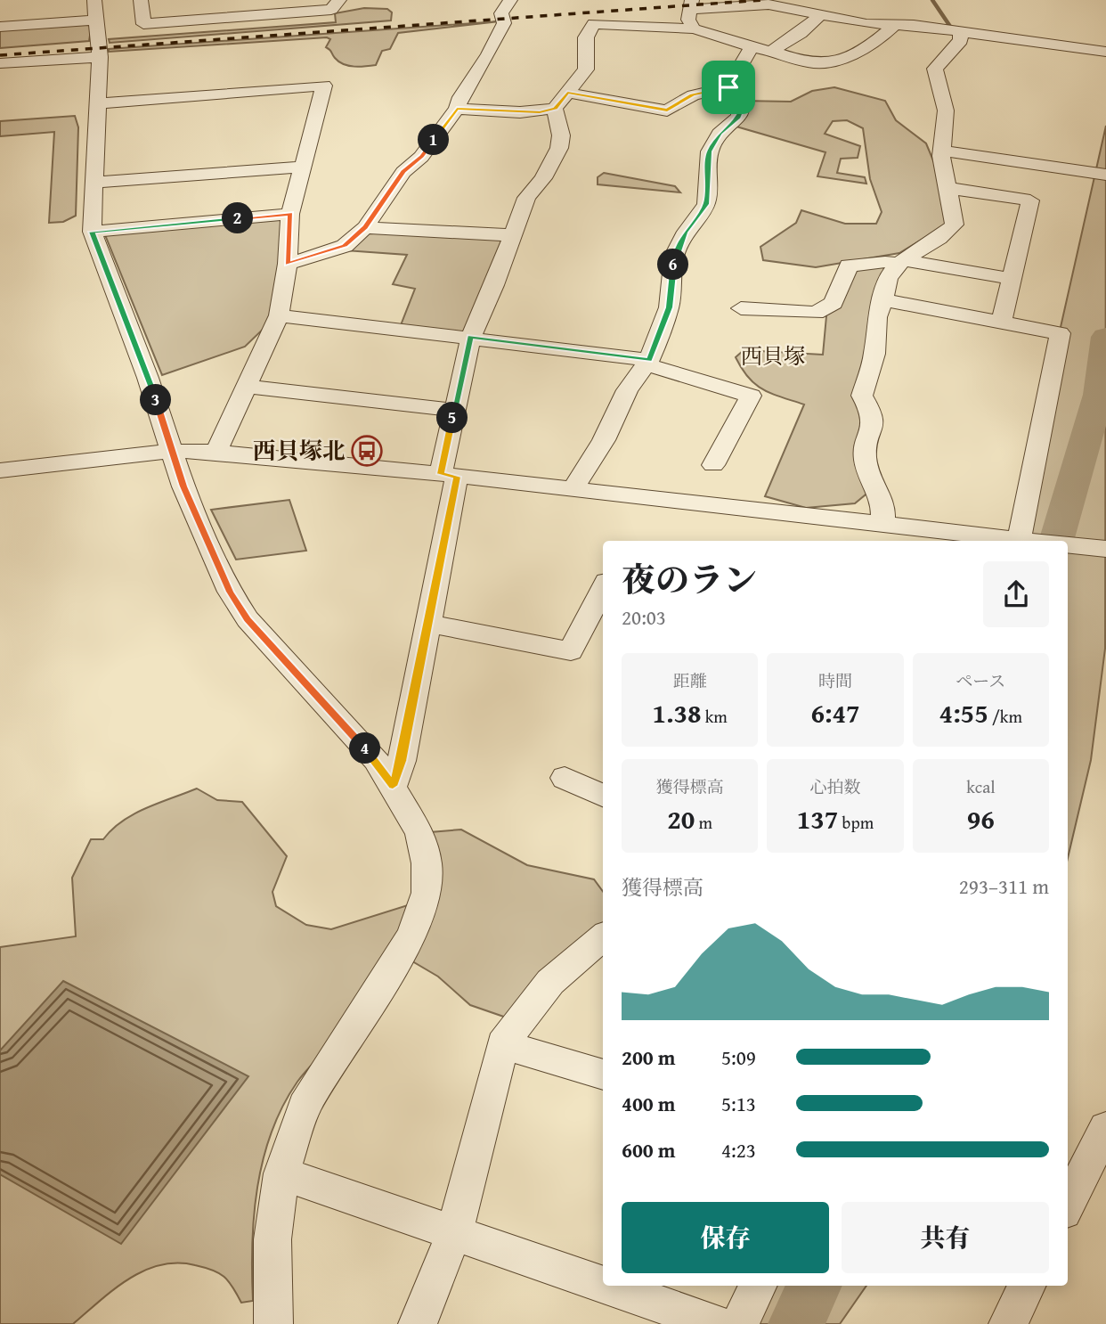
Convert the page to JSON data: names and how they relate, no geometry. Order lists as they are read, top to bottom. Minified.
{"districts":["西貝塚"],"places":{"bus stop":["西貝塚北"]},"page":{"pins":["1","2","6","3","5","4"],"heading":["夜のラン","20:03"],"stats":[["距離","1.38 km"],["時間","6:47"],["ペース","4:55 /km"],["獲得標高","20 m"],["心拍数","137 bpm"],["kcal","96"]],"chart":["獲得標高","293–311 m"],"list":[{"name":"200 m","note":"5:09"},{"name":"400 m","note":"5:13"},{"name":"600 m","note":"4:23"}],"buttons":["保存","共有"]}}
